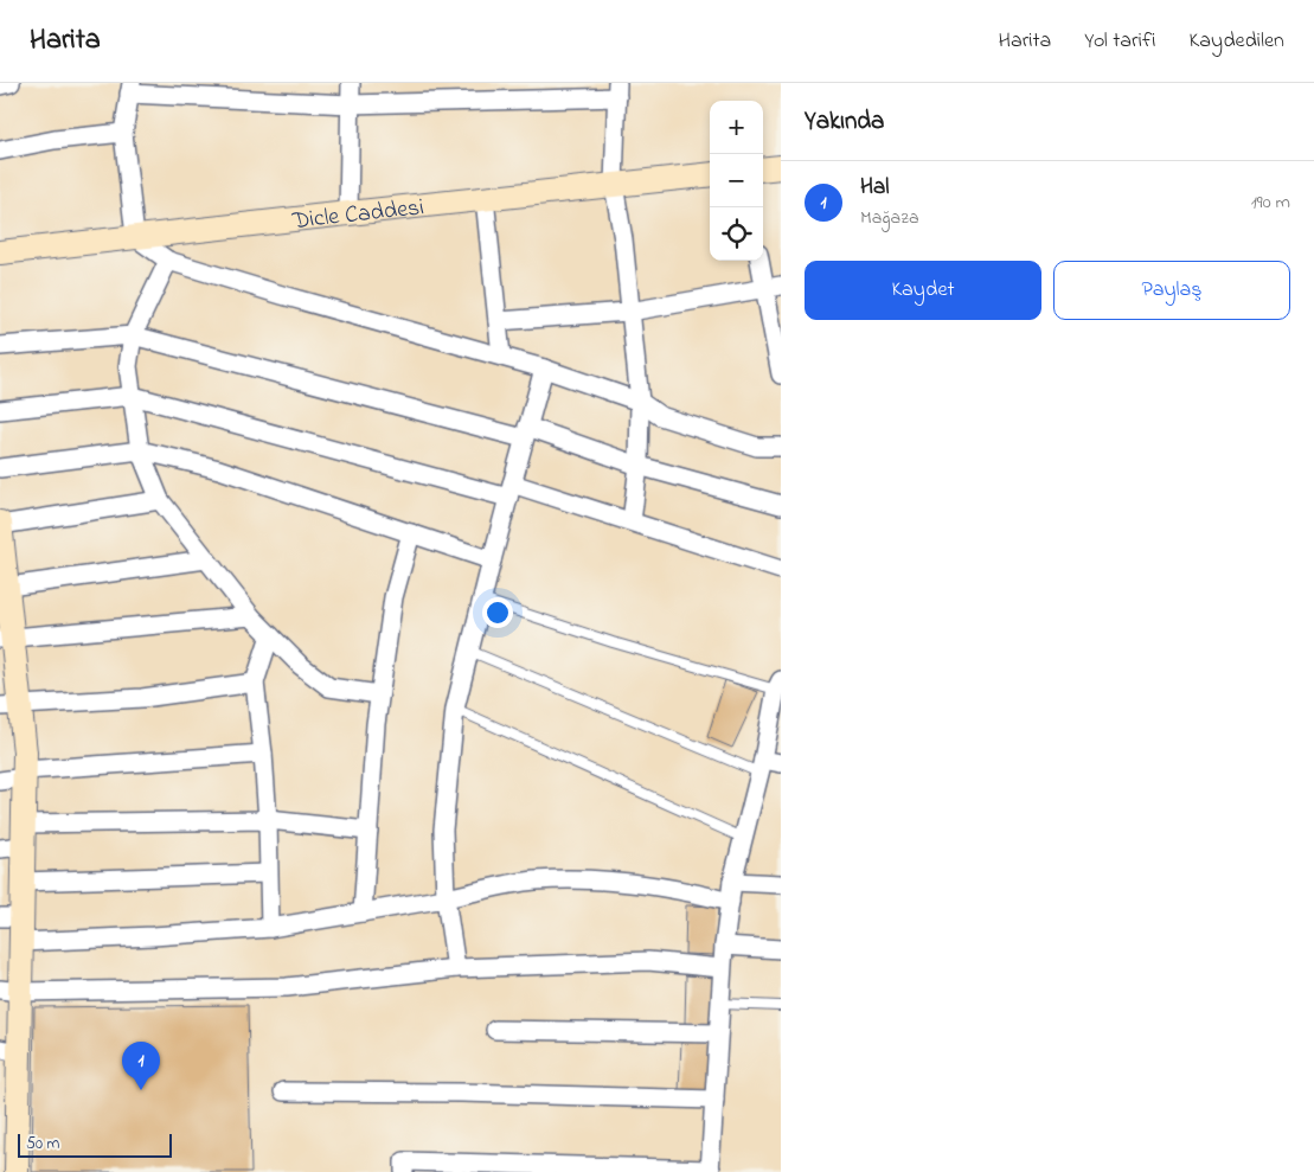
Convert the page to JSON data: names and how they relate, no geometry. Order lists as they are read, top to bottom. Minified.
{"streets":{"main road":["Dicle Caddesi"]},"scale_bar":"50 m","page":{"header":"Harita","nav":["Harita","Yol tarifi","Kaydedilen"],"heading":"Yakında","map_buttons":["+","−"],"list":[{"mark":"1","name":"Hal","note":"Mağaza","value":"190 m"}],"buttons":["Kaydet","Paylaş"],"pins":"1","scale":"50 m"}}
